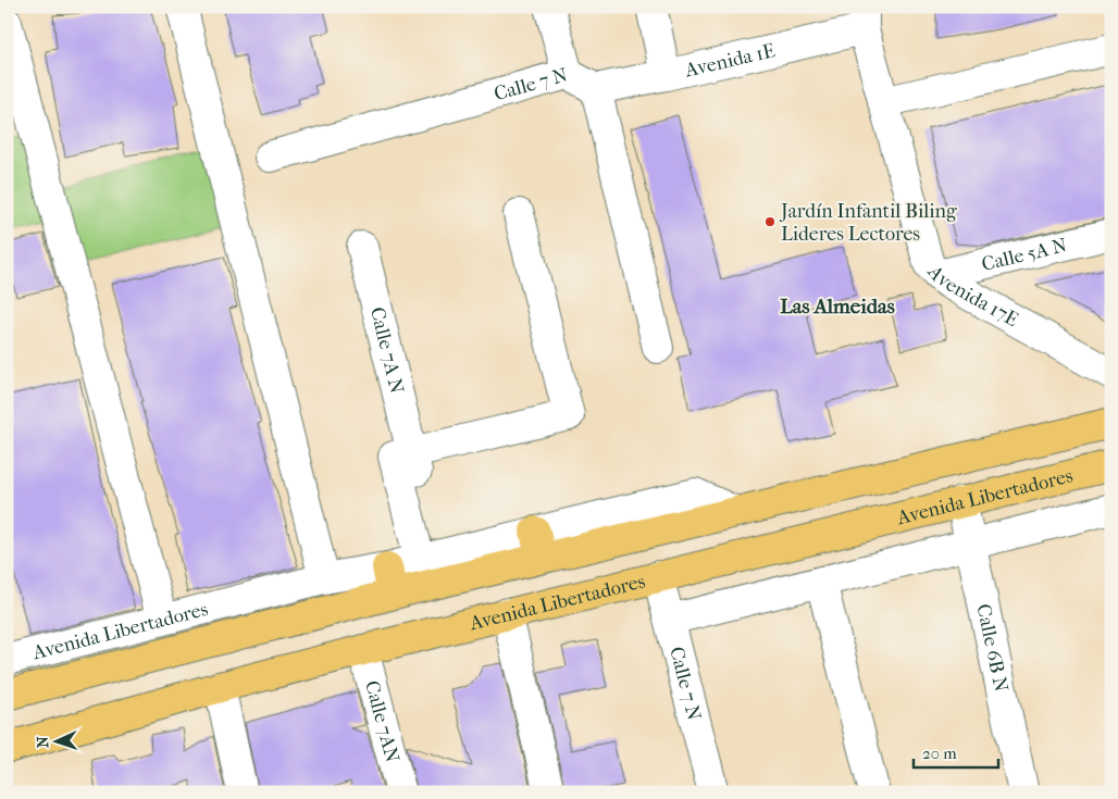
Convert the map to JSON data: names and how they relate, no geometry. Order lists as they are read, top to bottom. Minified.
{"streets":{"main road":["Avenida Libertadores"],"street":["Avenida 1E","Calle 7 N","Calle 5A N","Avenida 17E","Calle 7A N","Calle 6B N","Calle 7AN"]},"crossings":[["Avenida 1E","Calle 7 N"],["Avenida 1E","Avenida 17E"],["Calle 7 N","Avenida Libertadores"],["Calle 5A N","Avenida 17E"],["Calle 7A N","Avenida Libertadores"],["Avenida Libertadores","Calle 6B N"],["Avenida Libertadores","Calle 7AN"]],"districts":["Las Almeidas"],"places":["Jardín Infantil Biling Lideres Lectores"],"scale_bar":"20 m","north":"left"}
